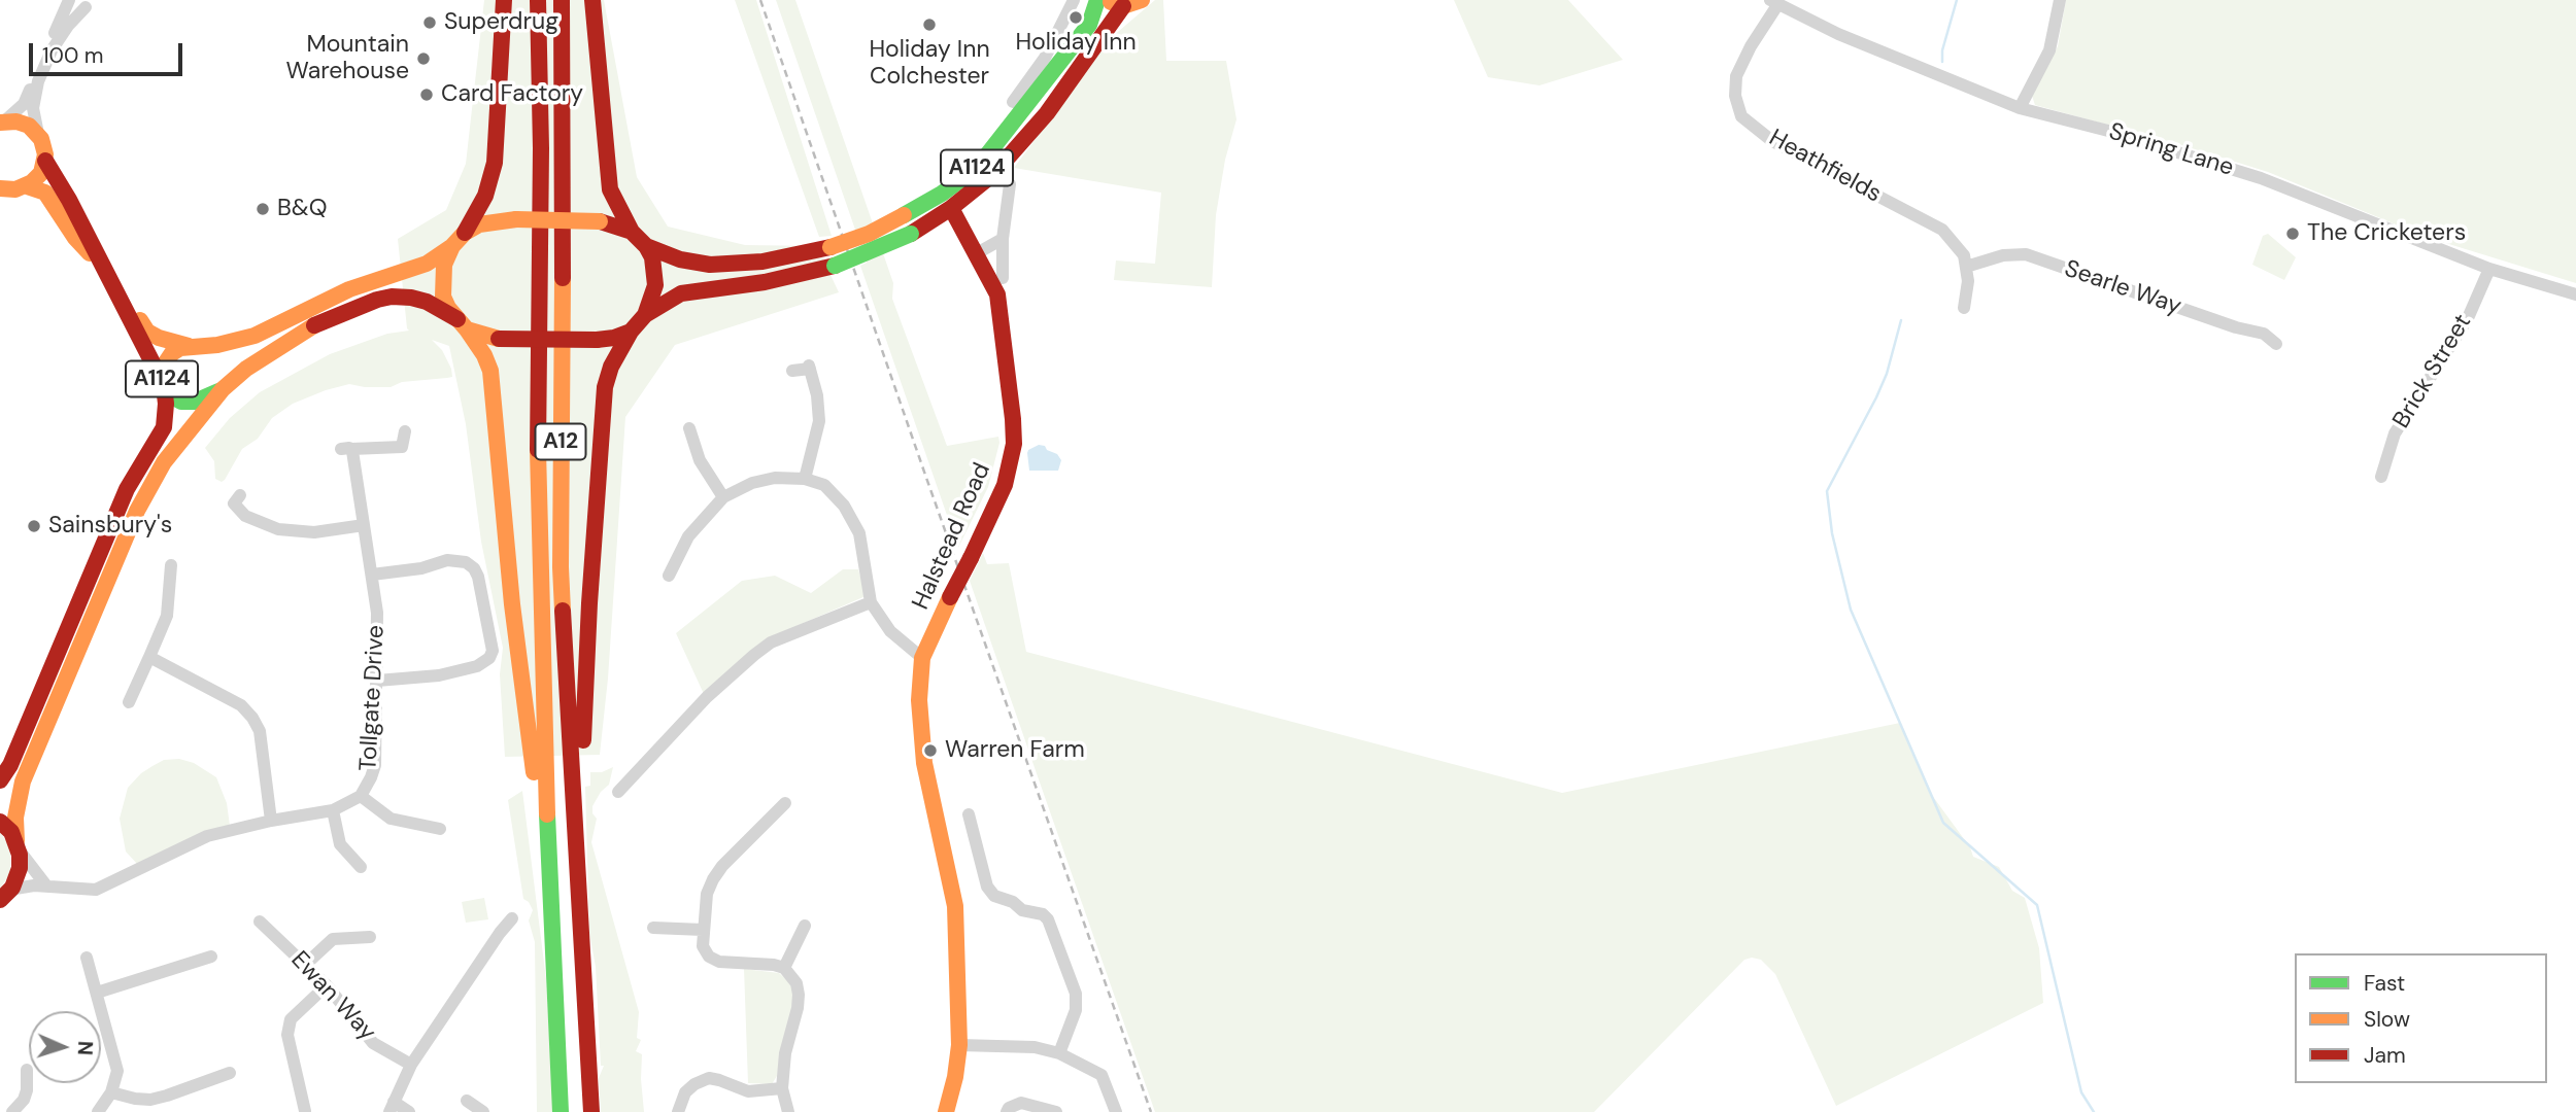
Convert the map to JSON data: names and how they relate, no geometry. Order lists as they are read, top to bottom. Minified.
{"streets":{"main road":["A1124","A12","Halstead Road"],"street":["Spring Lane","Heathfields","Searle Way","Brick Street","Tollgate Drive","Ewan Way"]},"crossings":[["Spring Lane","Heathfields"],["Spring Lane","Brick Street"],["Heathfields","Searle Way"],["A1124","A12"],["A1124","Halstead Road"]],"places":["Holiday Inn","Superdrug","Holiday Inn Colchester","Mountain Warehouse","Card Factory","B&Q","The Cricketers","Sainsbury's","Warren Farm"],"legend":["Fast","Slow","Jam"],"scale_bar":"100 m","north":"right"}
